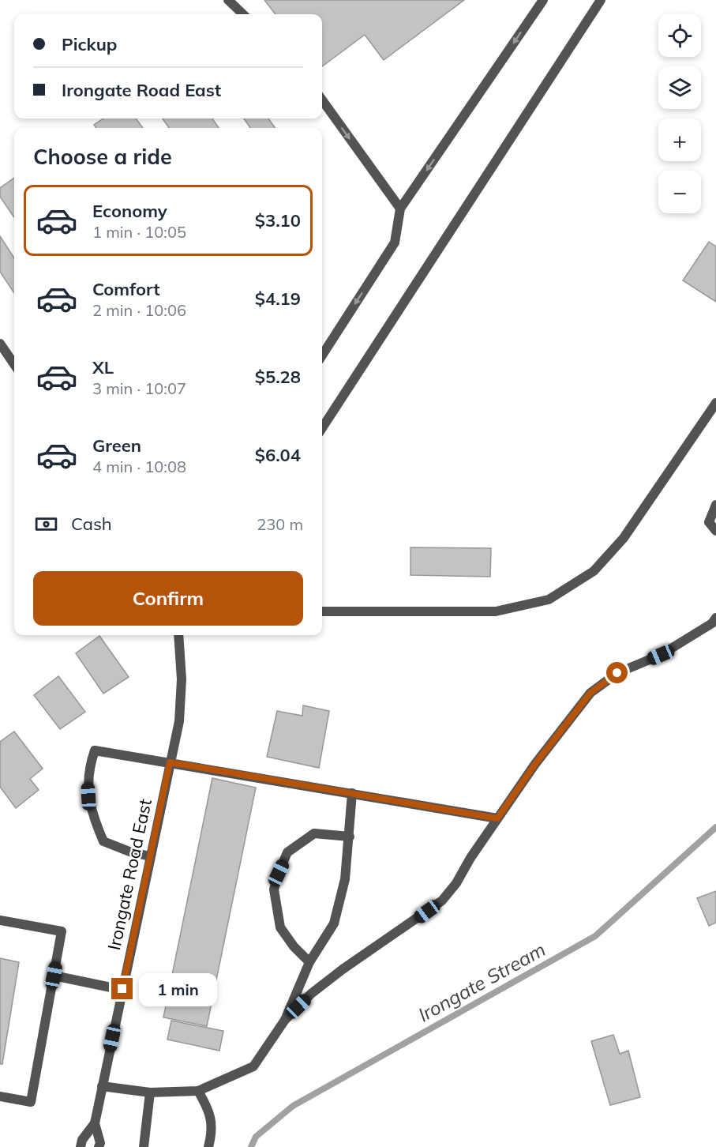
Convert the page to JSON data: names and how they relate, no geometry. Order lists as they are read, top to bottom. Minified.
{"streets":{"street":["Irongate Road East"]},"water":["Irongate Stream"],"page":{"map_buttons":["+","−"],"banner":["Pickup","Irongate Road East"],"heading":"Choose a ride","list":[{"name":"Economy","note":"1 min · 10:05","value":"$3.10"},{"name":"Comfort","note":"2 min · 10:06","value":"$4.19"},{"name":"XL","note":"3 min · 10:07","value":"$5.28"},{"name":"Green","note":"4 min · 10:08","value":"$6.04"}],"pay":["Cash","230 m"],"buttons":"Confirm","bubble":"1 min"}}
